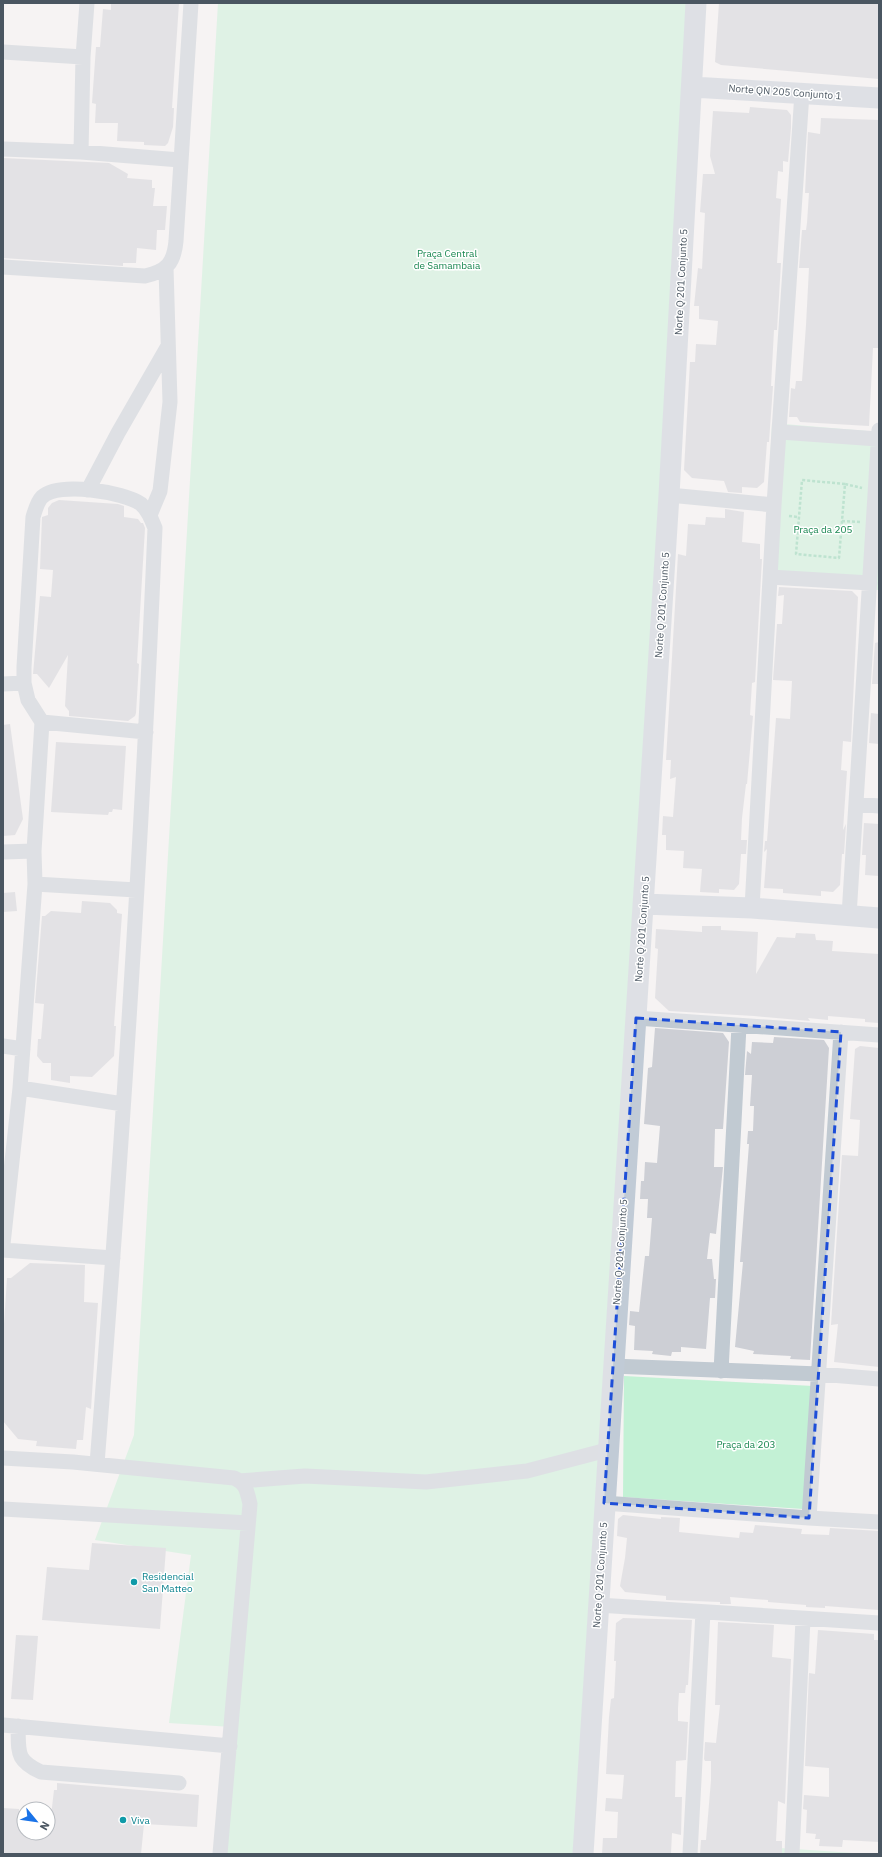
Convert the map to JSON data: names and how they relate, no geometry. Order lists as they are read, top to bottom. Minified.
{"streets":{"street":["Norte QN 205 Conjunto 1","Norte Q 201 Conjunto 5"]},"crossings":[["Norte QN 205 Conjunto 1","Norte Q 201 Conjunto 5"]],"parks":["Praça Central de Samambaia","Praça da 205","Praça da 203"],"places":["Residencial San Matteo","Viva"],"north":"bottom right"}
